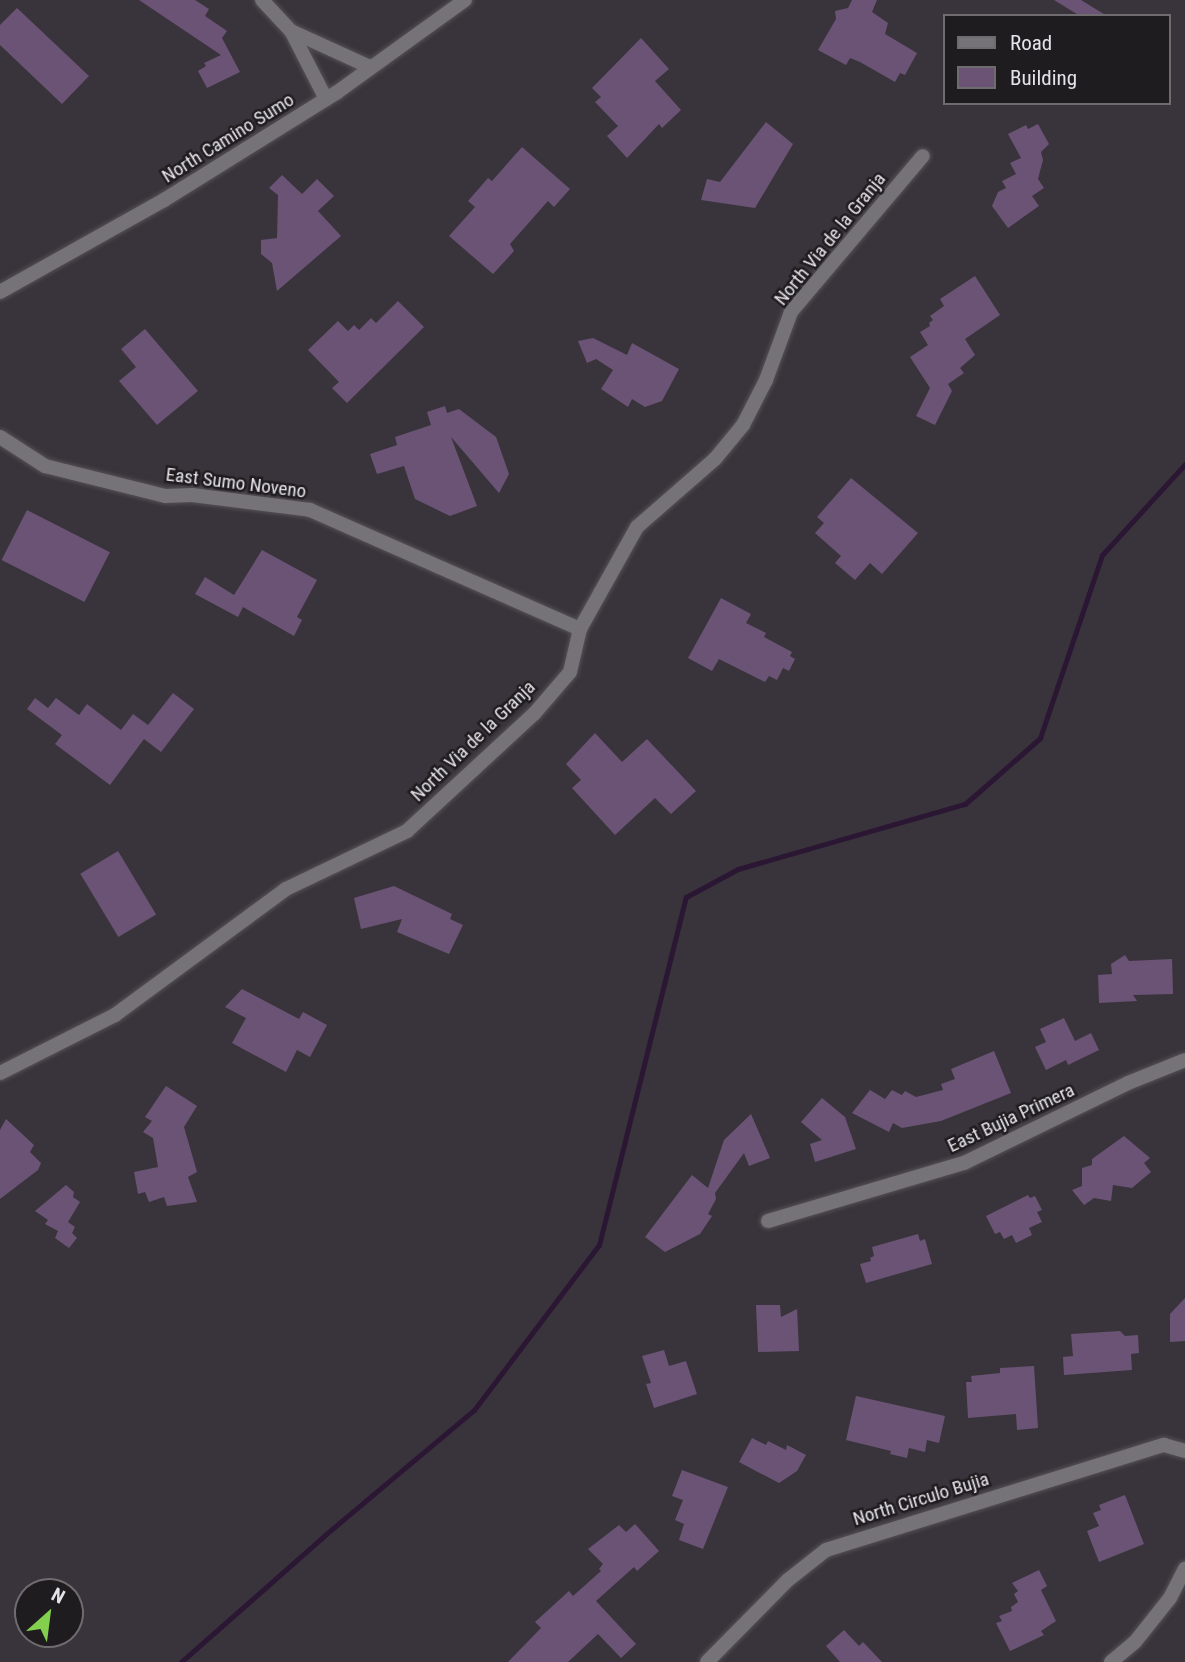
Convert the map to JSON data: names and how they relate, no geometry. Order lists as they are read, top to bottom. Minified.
{"streets":{"street":["North Camino Sumo","North Via de la Granja","East Sumo Noveno","East Bujia Primera","North Circulo Bujia"]},"crossings":[["North Via de la Granja","East Sumo Noveno"]],"legend":["Road","Building"],"north":"top right"}
